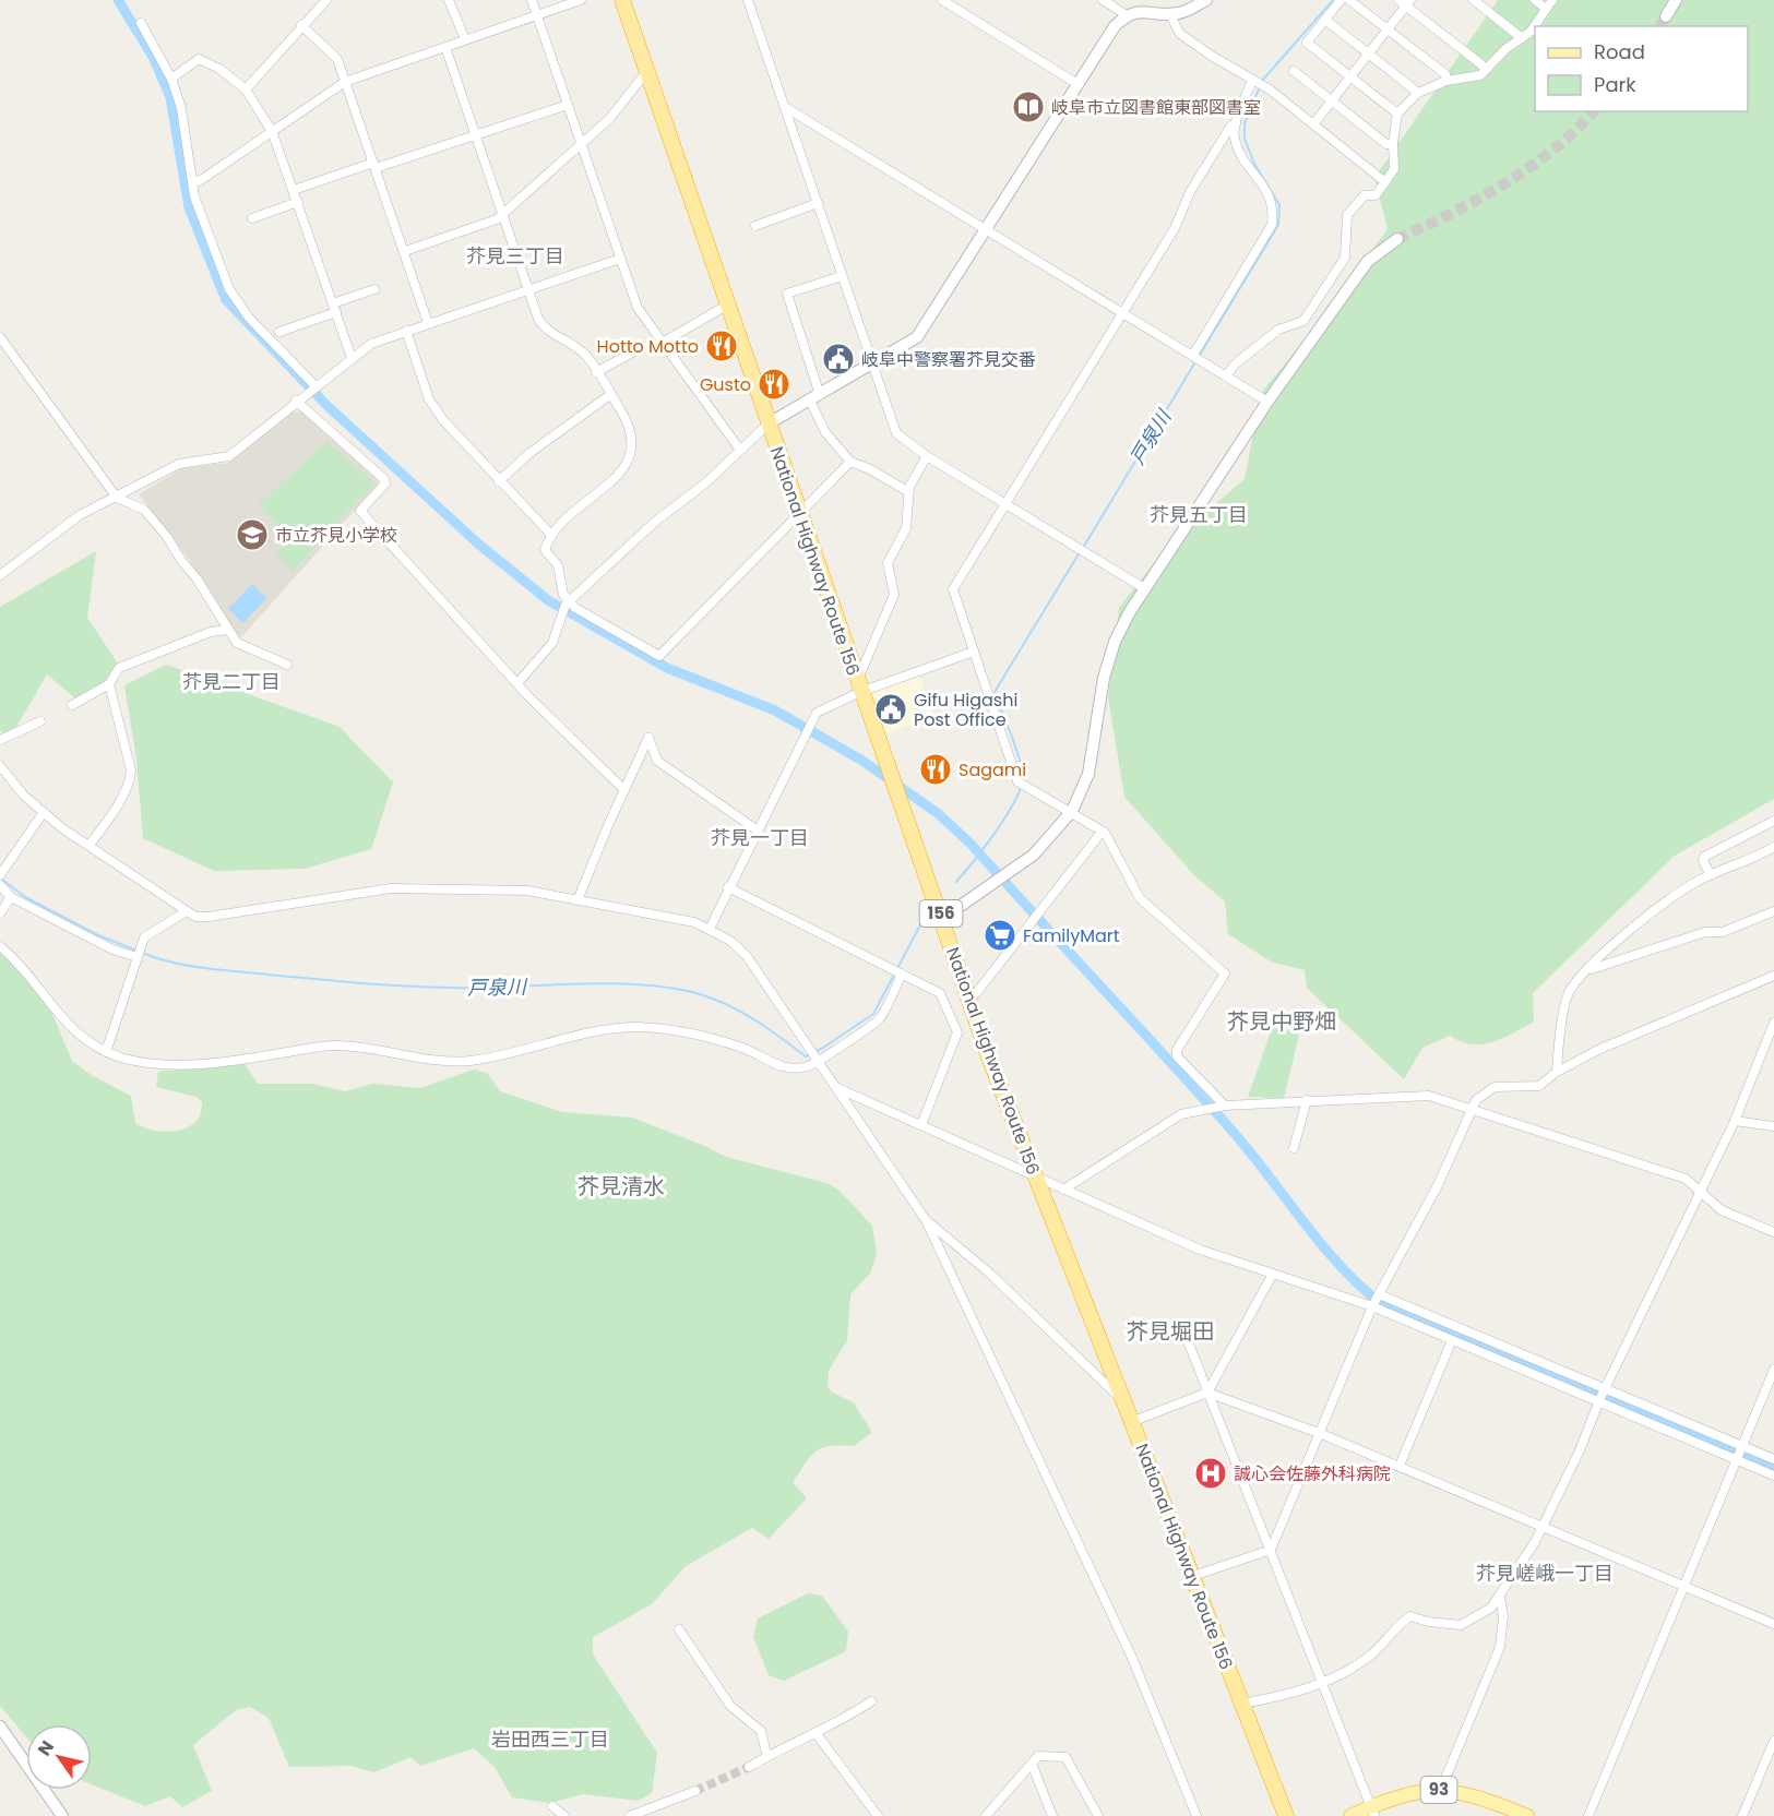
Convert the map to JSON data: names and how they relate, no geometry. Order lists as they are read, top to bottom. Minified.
{"streets":{"highway":["National Highway Route 156","156"],"main road":["93"]},"districts":["芥見三丁目","芥見五丁目","芥見二丁目","芥見一丁目","芥見中野畑","芥見清水","芥見堀田","芥見嵯峨一丁目","岩田西三丁目"],"water":["戸泉川"],"places":{"library":["岐阜市立図書館東部図書室"],"restaurant":["Hotto Motto","Gusto","Sagami"],"public building":["岐阜中警察署芥見交番","Gifu Higashi Post Office"],"school or university":["市立芥見小学校"],"supermarket":["FamilyMart"],"hospital":["誠心会佐藤外科病院"]},"legend":["Road","Park"],"north":"top left"}
